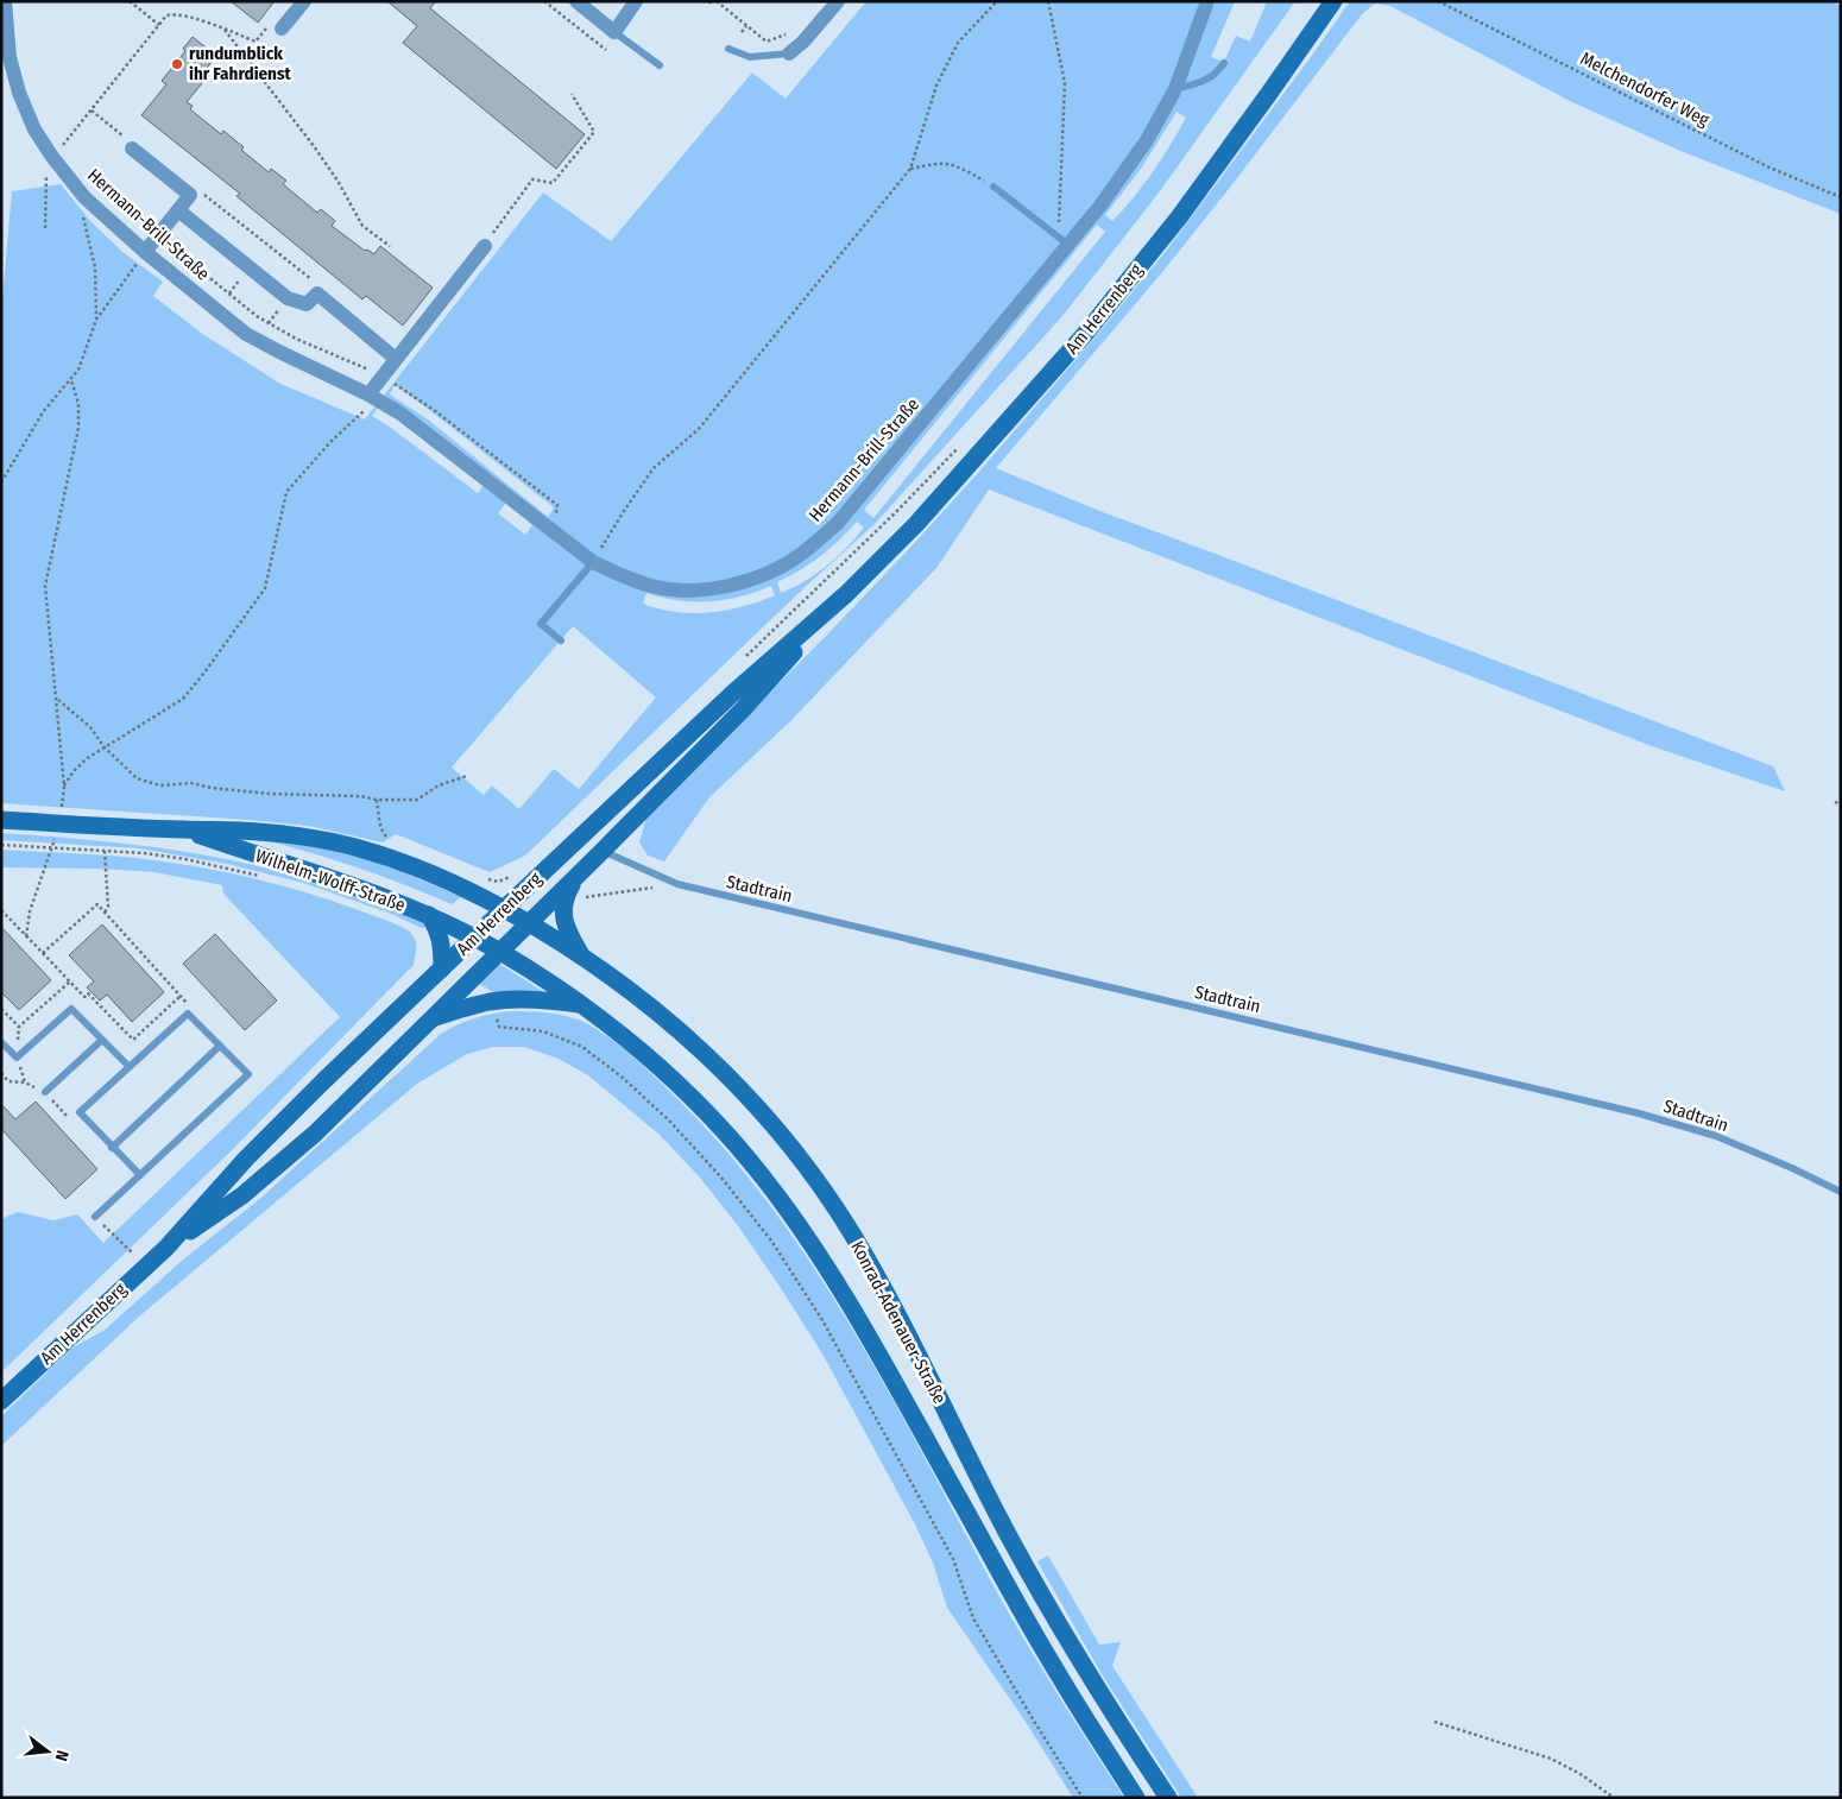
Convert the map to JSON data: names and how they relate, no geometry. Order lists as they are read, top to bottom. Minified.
{"streets":{"main road":["Am Herrenberg","Wilhelm-Wolff-Straße","Konrad-Adenauer-Straße"],"street":["Hermann-Brill-Straße"],"lane":["Stadtrain"],"path":["Melchendorfer Weg"]},"crossings":[["Am Herrenberg","Wilhelm-Wolff-Straße"],["Am Herrenberg","Stadtrain"],["Am Herrenberg","Konrad-Adenauer-Straße"],["Wilhelm-Wolff-Straße","Konrad-Adenauer-Straße"]],"places":["rundumblick ihr Fahrdienst"],"north":"right"}
